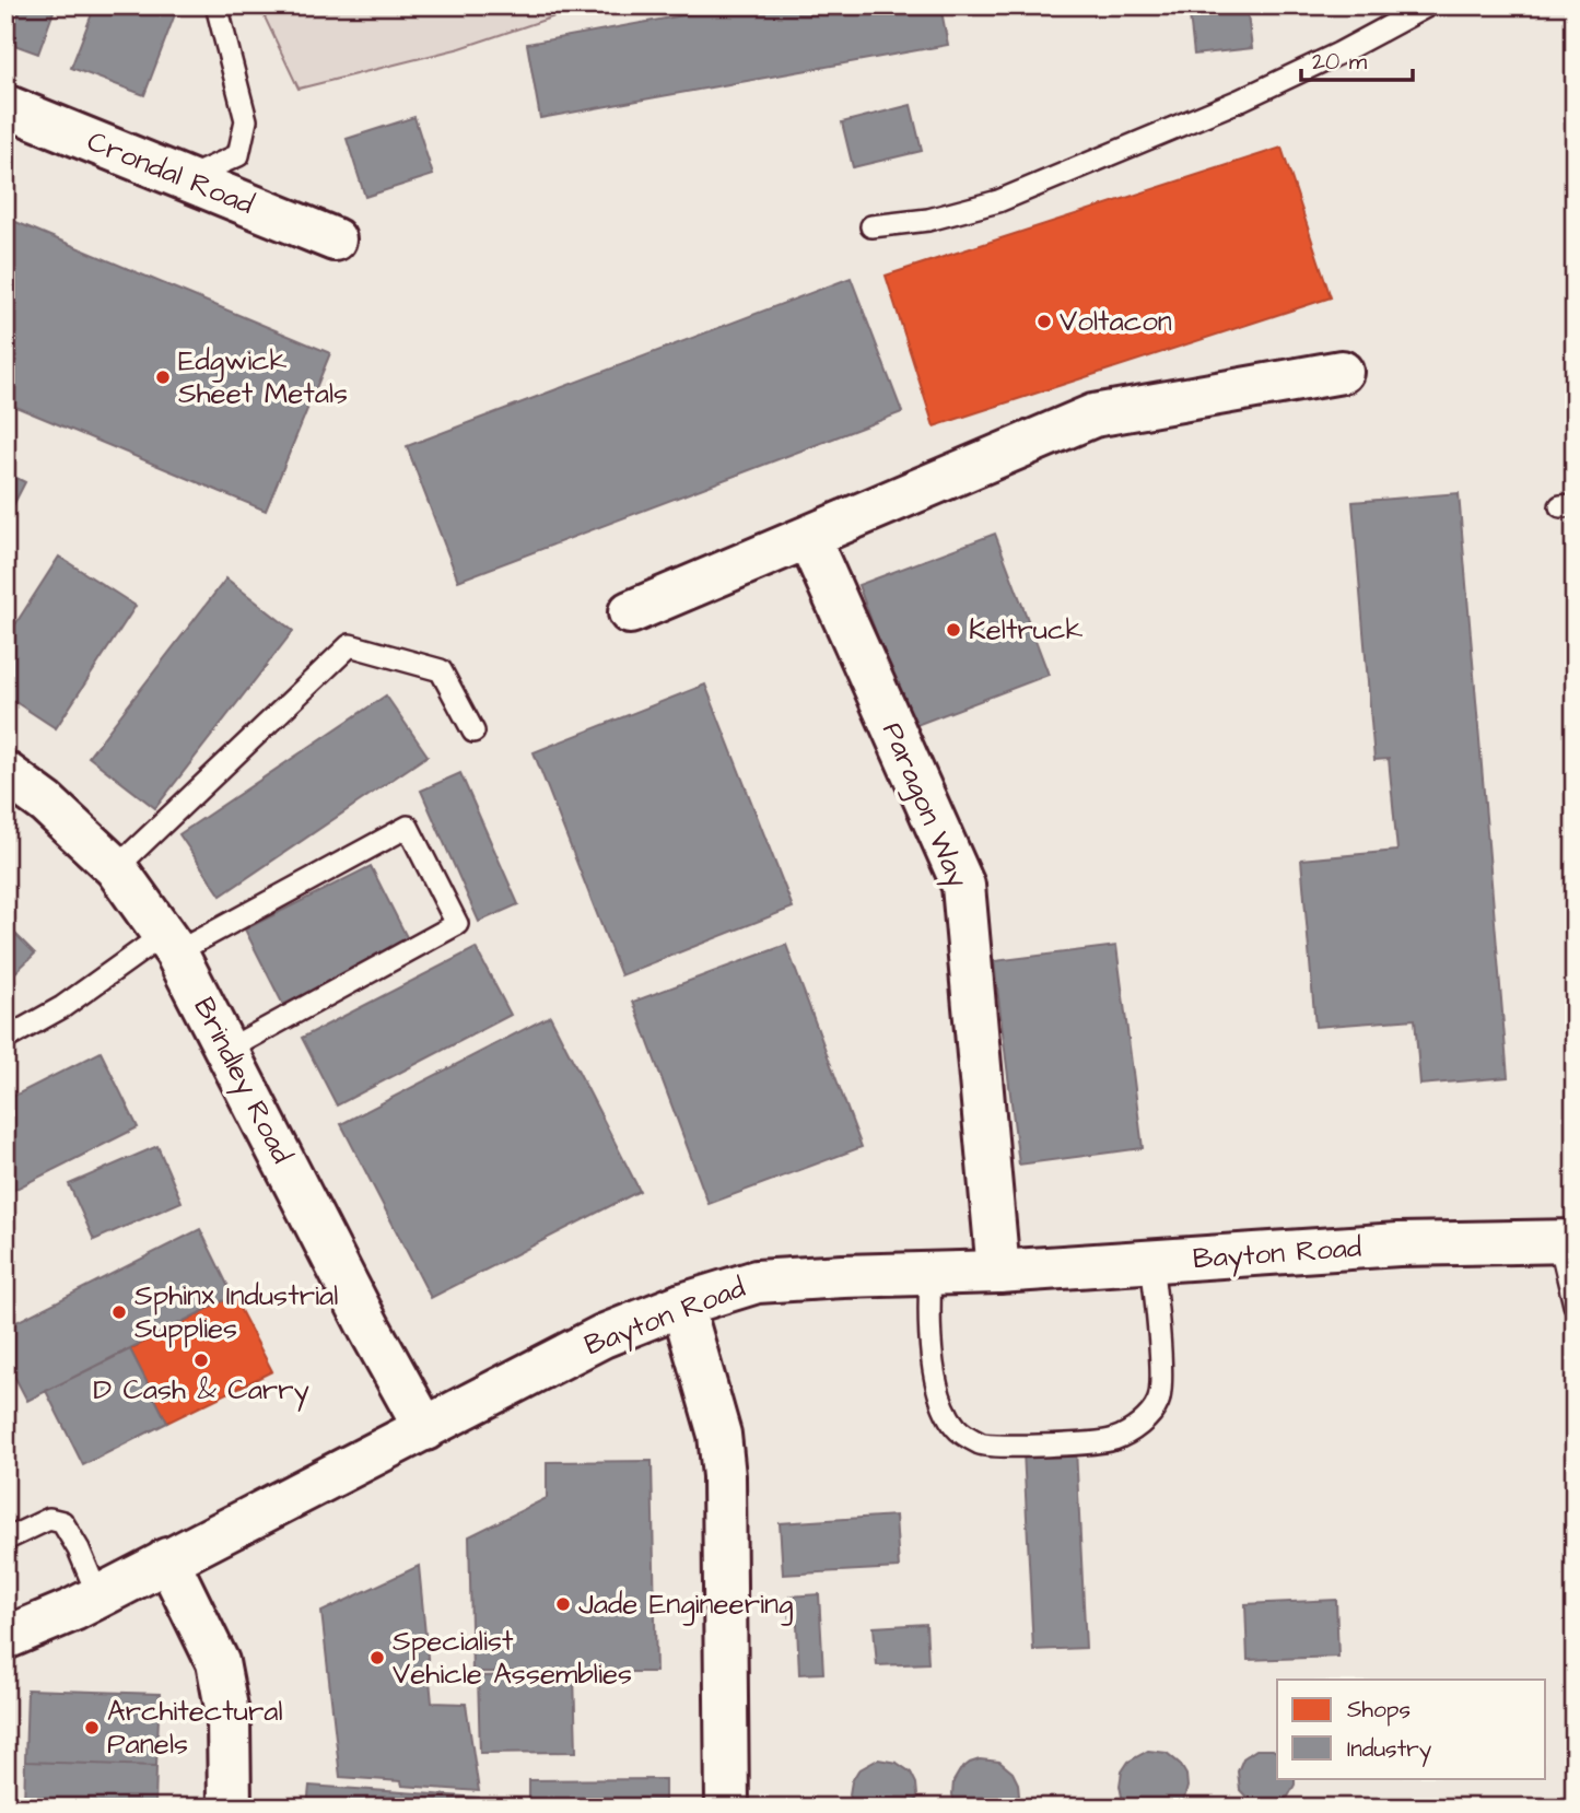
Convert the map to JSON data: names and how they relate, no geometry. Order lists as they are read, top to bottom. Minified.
{"streets":{"street":["Crondal Road","Paragon Way","Brindley Road","Bayton Road"]},"crossings":[["Paragon Way","Bayton Road"],["Brindley Road","Bayton Road"]],"places":["Voltacon","Edgwick Sheet Metals","Keltruck","Sphinx Industrial Supplies","D Cash & Carry","Jade Engineering","Specialist Vehicle Assemblies","Architectural Panels"],"legend":["Shops","Industry"],"scale_bar":"20 m"}
